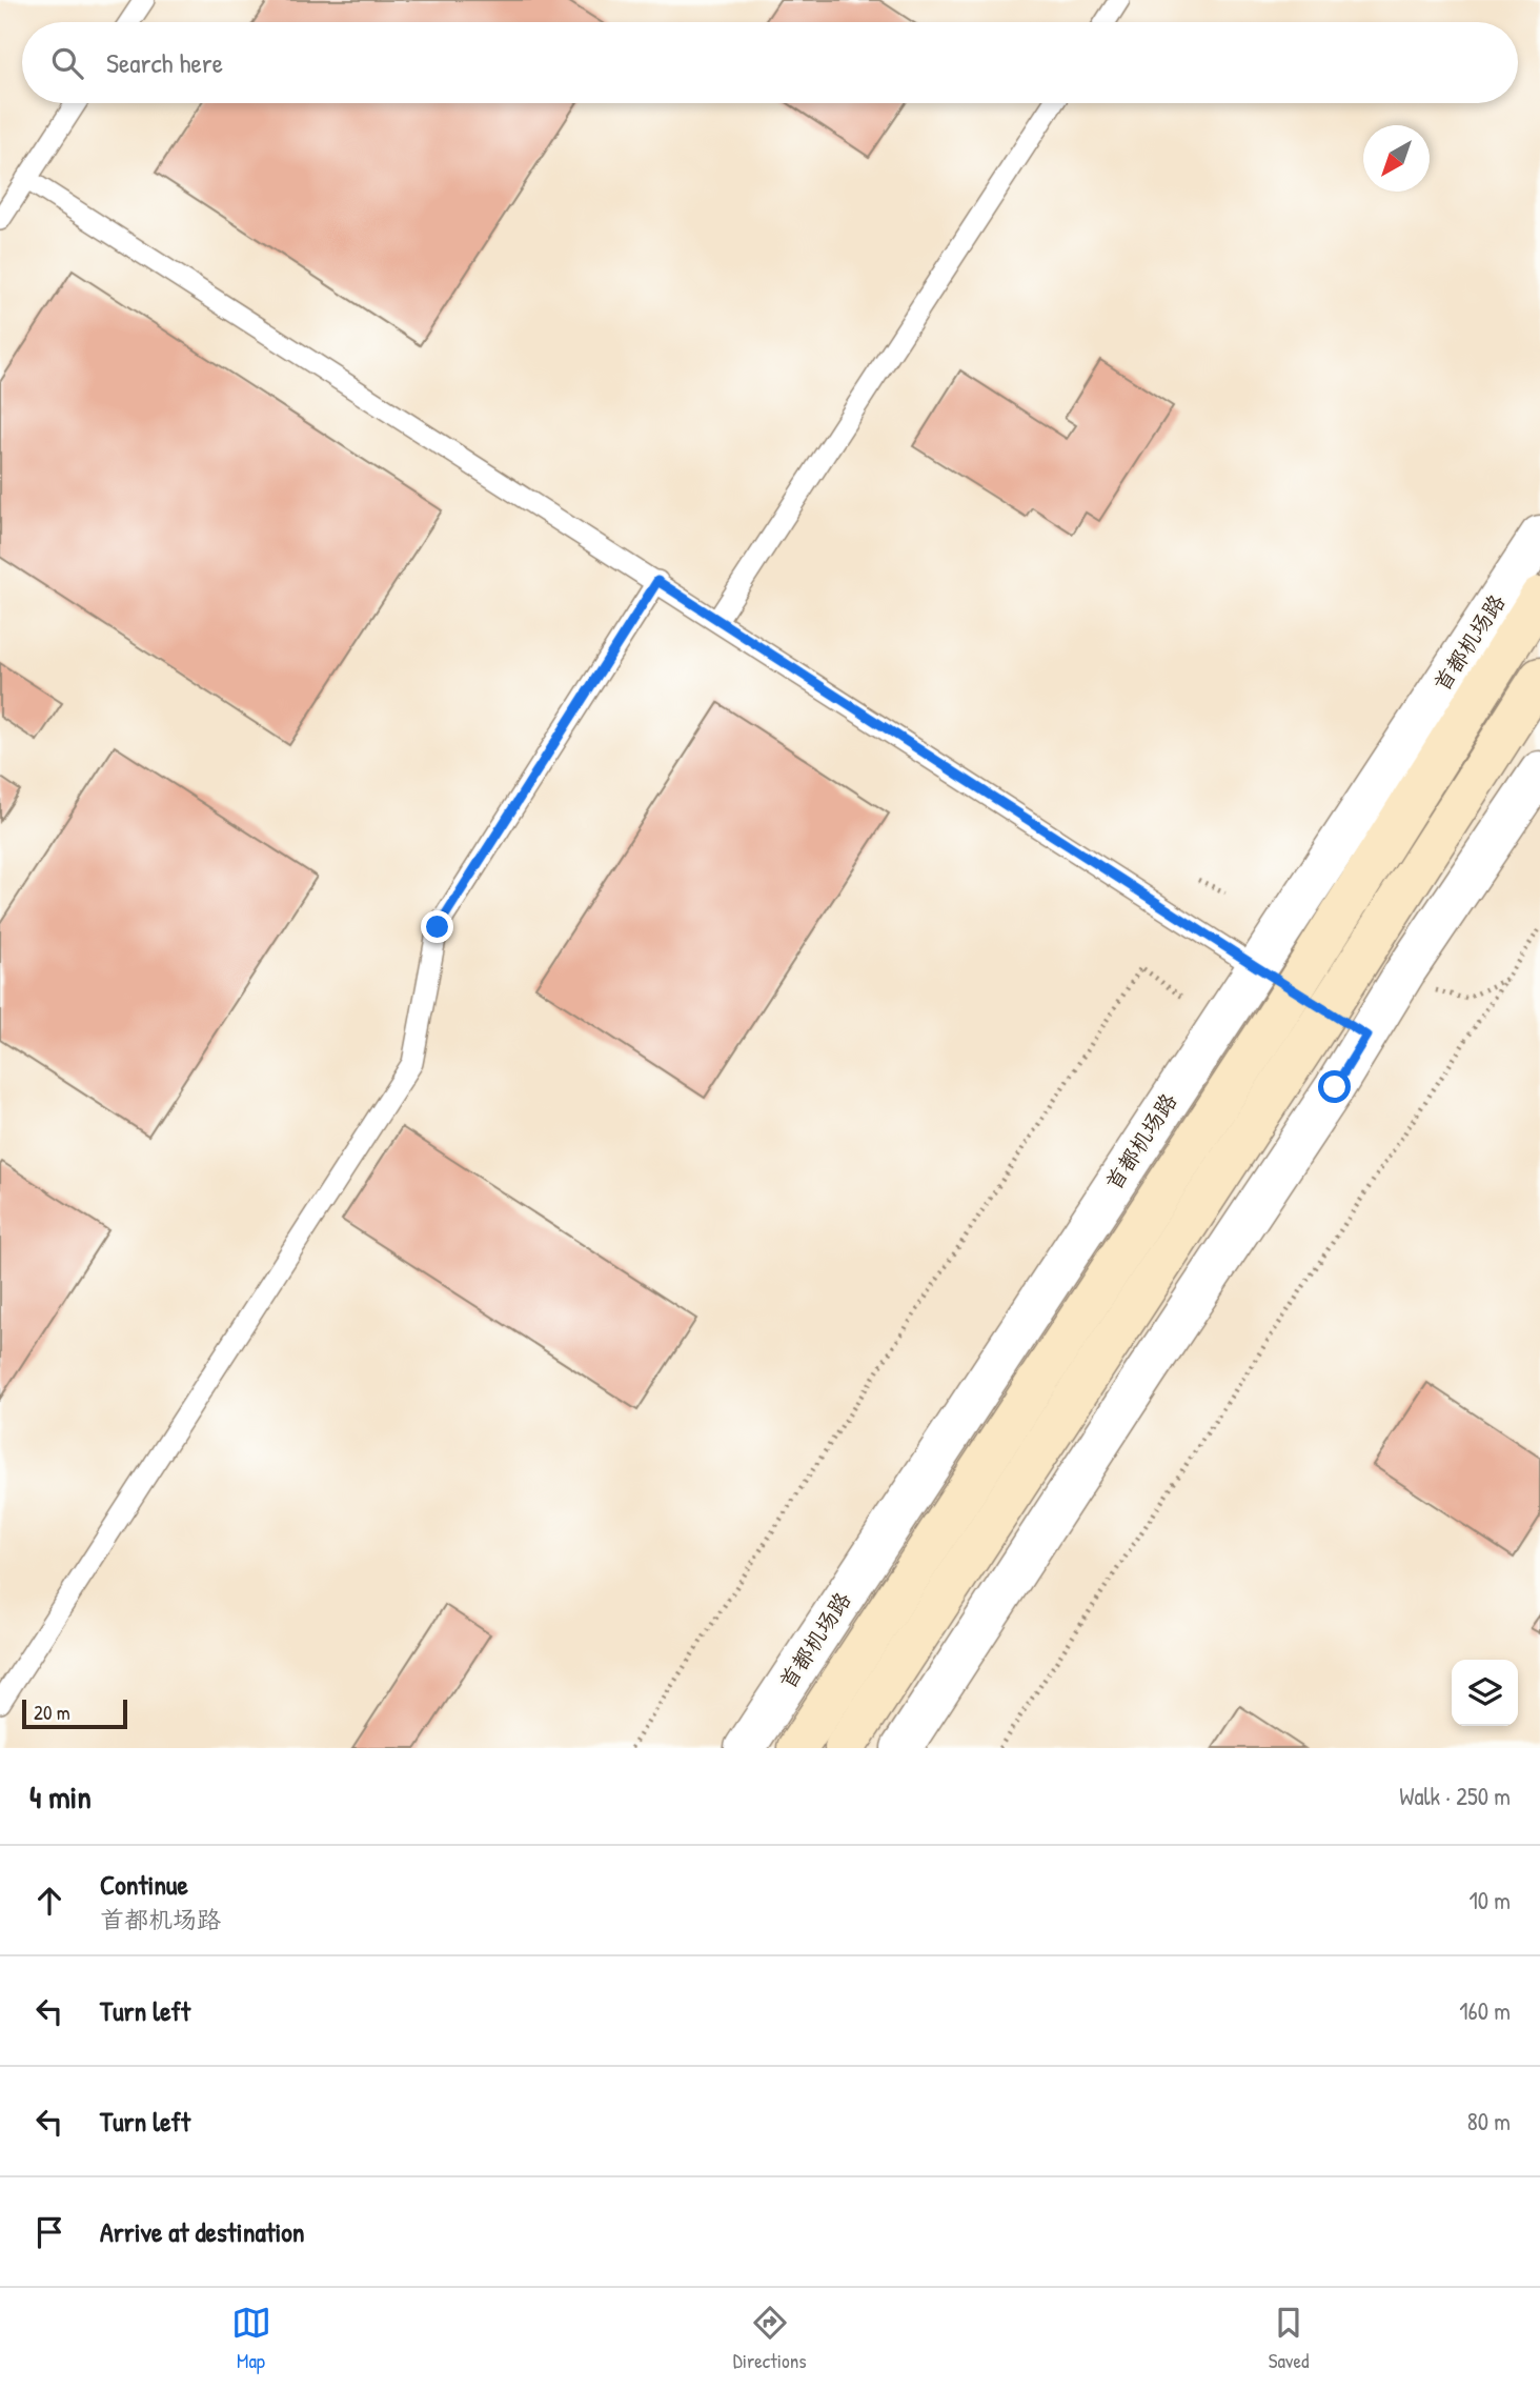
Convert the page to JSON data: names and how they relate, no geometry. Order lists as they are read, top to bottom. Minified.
{"streets":{"street":["首都机场路"]},"scale_bar":"20 m","north":"bottom left","page":{"search":"Search here","scale":"20 m","heading":["4 min","Walk · 250 m"],"list":[["Continue","首都机场路","10 m"],["Turn left","160 m"],["Turn left","80 m"],"Arrive at destination"],"nav":["Map","Directions","Saved"]}}
